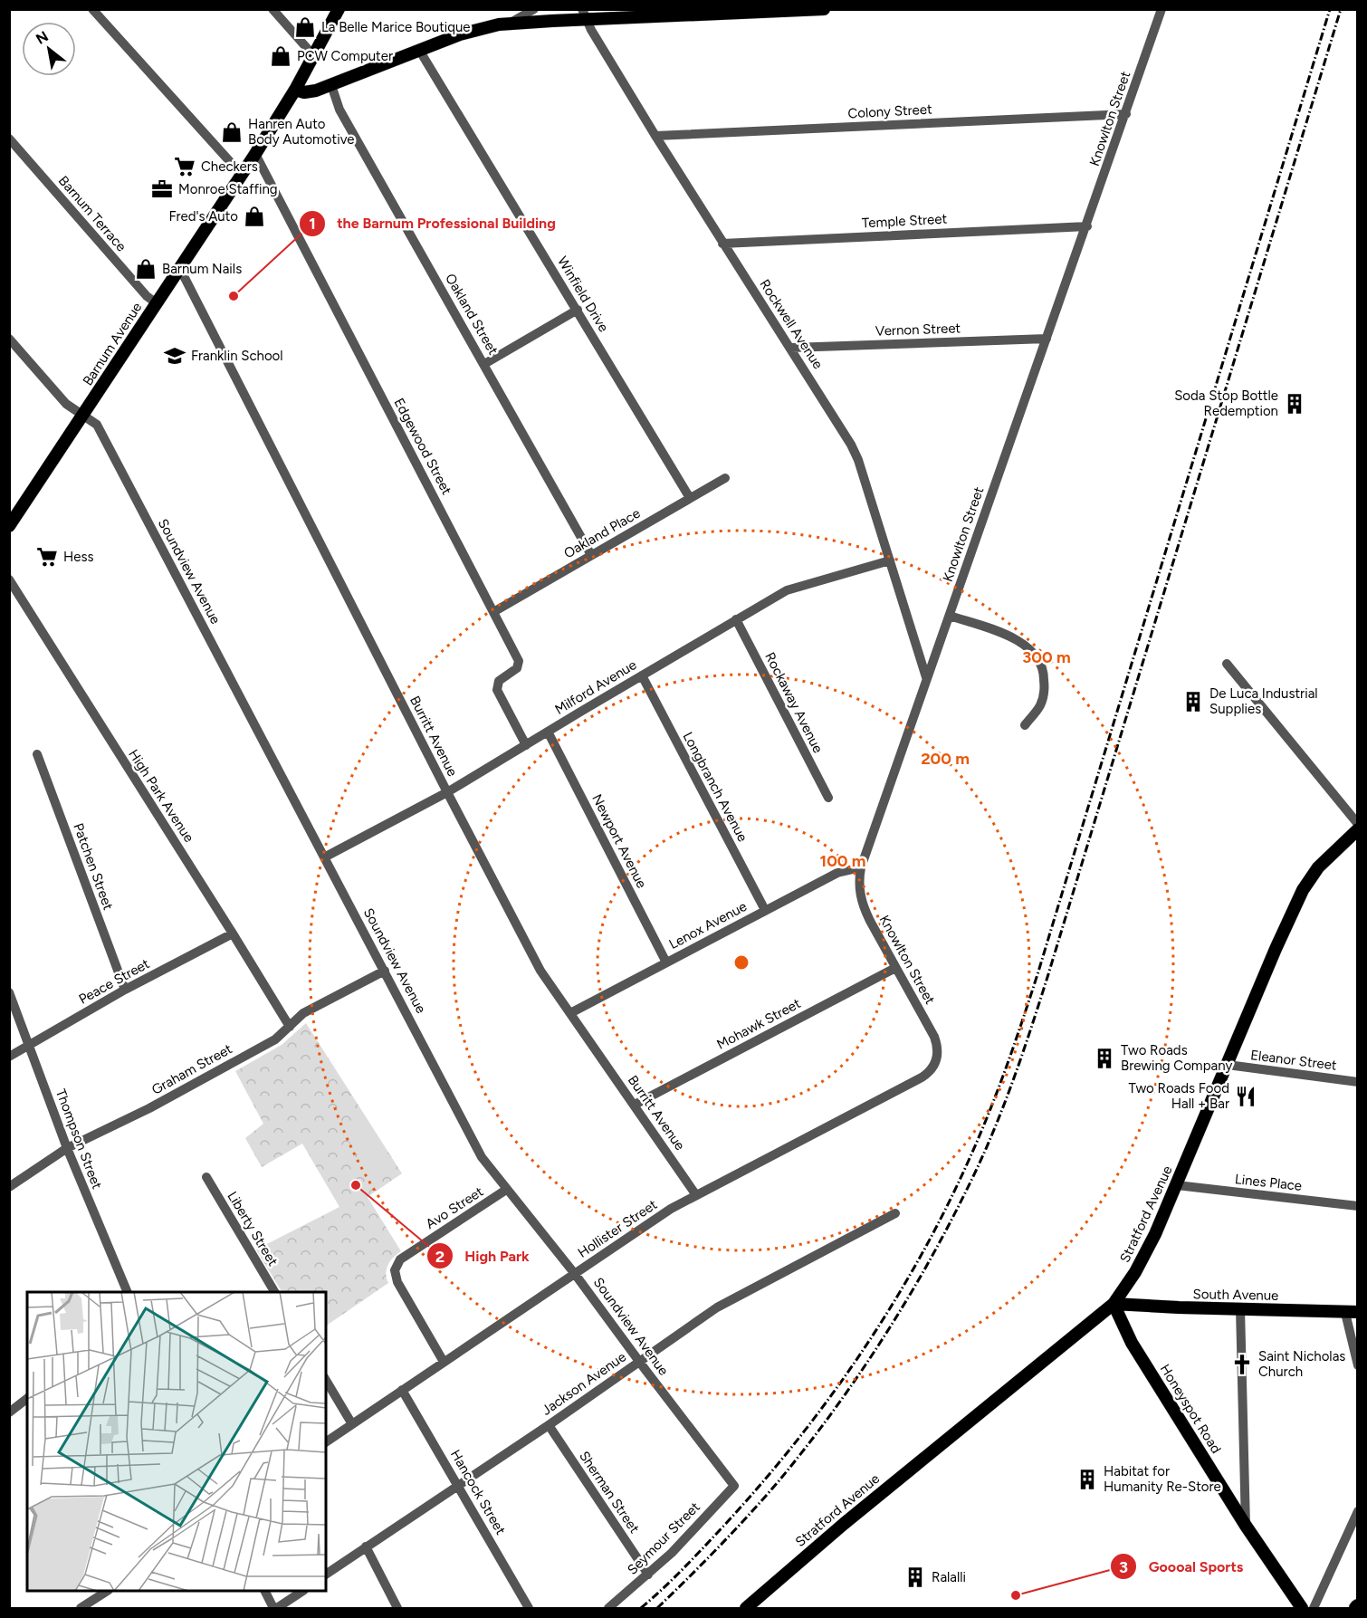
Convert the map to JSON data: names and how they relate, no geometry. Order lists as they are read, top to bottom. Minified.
{"streets":{"main road":["Barnum Avenue","Stratford Avenue","South Avenue","Honeyspot Road"],"street":["Colony Street","Knowlton Street","Barnum Terrace","Temple Street","Winfield Drive","Oakland Street","Rockwell Avenue","Vernon Street","Edgewood Street","Oakland Place","Soundview Avenue","Milford Avenue","Rockaway Avenue","Burritt Avenue","Longbranch Avenue","High Park Avenue","Newport Avenue","Patchen Street","Lenox Avenue","Peace Street","Mohawk Street","Eleanor Street","Graham Street","Thompson Street","Lines Place","Avo Street","Liberty Street","Hollister Street","Jackson Avenue","Hancock Street","Sherman Street","Seymour Street"]},"crossings":[["Colony Street","Knowlton Street"],["Colony Street","Rockwell Avenue"],["Knowlton Street","Temple Street"],["Knowlton Street","Rockwell Avenue"],["Knowlton Street","Vernon Street"],["Knowlton Street","Lenox Avenue"],["Knowlton Street","Mohawk Street"],["Knowlton Street","Hollister Street"],["Barnum Terrace","Barnum Avenue"],["Temple Street","Rockwell Avenue"],["Winfield Drive","Oakland Place"],["Oakland Street","Oakland Place"],["Rockwell Avenue","Vernon Street"],["Rockwell Avenue","Milford Avenue"],["Barnum Avenue","Edgewood Street"],["Barnum Avenue","Soundview Avenue"],["Barnum Avenue","Burritt Avenue"],["Edgewood Street","Oakland Place"],["Edgewood Street","Milford Avenue"],["Soundview Avenue","Milford Avenue"],["Soundview Avenue","Graham Street"],["Soundview Avenue","Avo Street"],["Soundview Avenue","Hollister Street"],["Soundview Avenue","Jackson Avenue"],["Soundview Avenue","Seymour Street"],["Milford Avenue","Rockaway Avenue"],["Milford Avenue","Burritt Avenue"],["Milford Avenue","Longbranch Avenue"],["Milford Avenue","Newport Avenue"],["Burritt Avenue","Lenox Avenue"],["Burritt Avenue","Mohawk Street"],["Burritt Avenue","Hollister Street"],["Longbranch Avenue","Lenox Avenue"],["High Park Avenue","Peace Street"],["High Park Avenue","Graham Street"],["Newport Avenue","Lenox Avenue"],["Patchen Street","Peace Street"],["Peace Street","Thompson Street"],["Eleanor Street","Stratford Avenue"],["Graham Street","Thompson Street"],["Lines Place","Stratford Avenue"],["Avo Street","Hollister Street"],["Stratford Avenue","South Avenue"],["Stratford Avenue","Honeyspot Road"],["Hollister Street","Hancock Street"],["South Avenue","Honeyspot Road"],["Jackson Avenue","Hancock Street"],["Jackson Avenue","Sherman Street"],["Sherman Street","Seymour Street"]],"places":{"shop":["La Belle Marice Boutique","PCW Computer","Hanren Auto Body Automotive","Fred's Auto","Barnum Nails"],"supermarket":["Checkers","Hess"],"office":["Monroe Staffing"],"other":["the Barnum Professional Building","High Park","Goooal Sports"],"school or university":["Franklin School"],"building":["Soda Stop Bottle Redemption","De Luca Industrial Supplies","Two Roads Brewing Company","Habitat for Humanity Re-Store","Ralalli"],"restaurant":["Two Roads Food Hall + Bar"],"church":["Saint Nicholas Church"]},"north":"top left","rings":["300 m","200 m","100 m"]}
